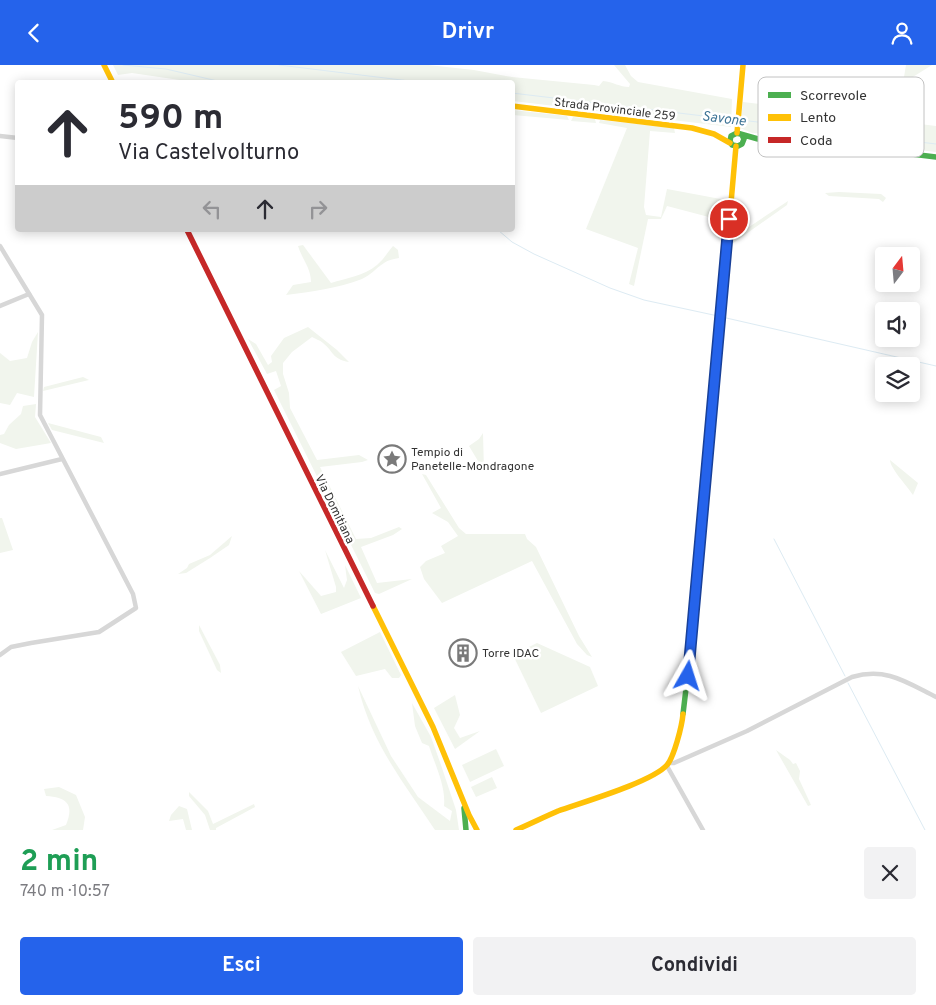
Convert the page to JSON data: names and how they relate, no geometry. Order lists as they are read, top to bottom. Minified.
{"streets":{"street":["Strada Provinciale 259","Via Domitiana"]},"water":["Savone"],"places":{"place":["Tempio di Panetelle-Mondragone"],"building":["Torre IDAC"]},"legend":["Scorrevole","Lento","Coda"],"north":"top","page":{"header":"Drivr","turn":["590 m","Via Castelvolturno"],"heading":["2 min","740 m · 10:57"],"buttons":["Esci","Condividi"]}}
